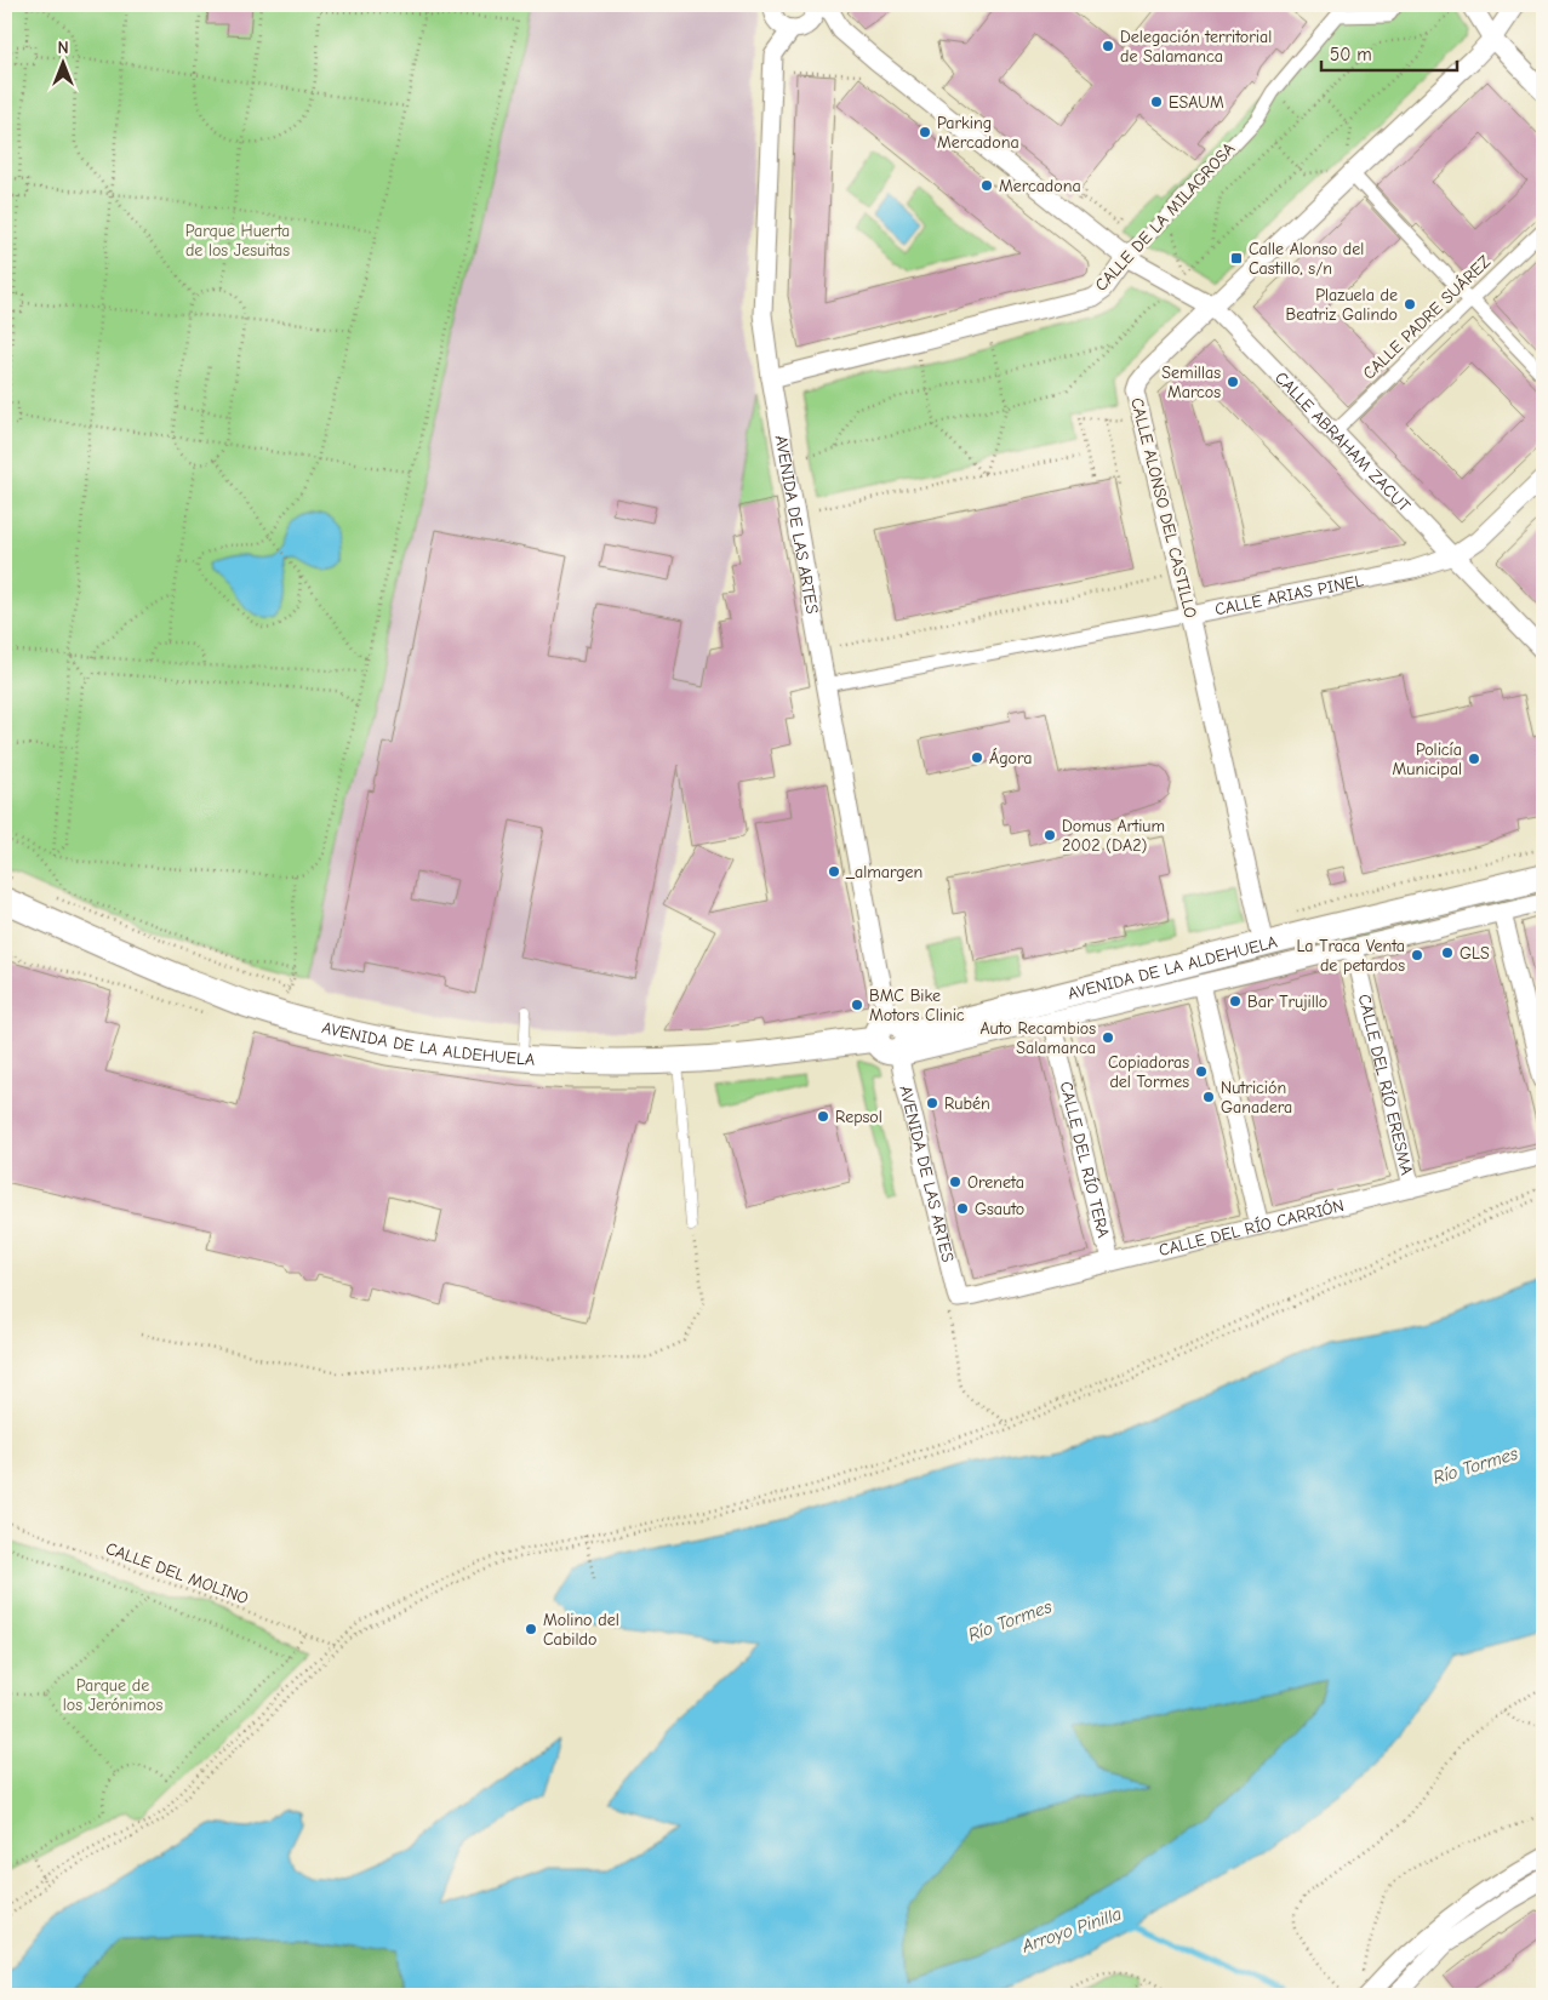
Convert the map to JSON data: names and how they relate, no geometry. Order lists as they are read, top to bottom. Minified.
{"streets":{"main road":["AVENIDA DE LA ALDEHUELA"],"street":["CALLE DE LA MILAGROSA","CALLE PADRE SUÁREZ","CALLE ABRAHAM ZACUT","CALLE ALONSO DEL CASTILLO","AVENIDA DE LAS ARTES","CALLE ARIAS PINEL","CALLE DEL RÍO ERESMA","CALLE DEL RÍO TERA","CALLE DEL RÍO CARRIÓN"],"path":["CALLE DEL MOLINO"]},"crossings":[["CALLE DE LA MILAGROSA","CALLE ABRAHAM ZACUT"],["CALLE DE LA MILAGROSA","AVENIDA DE LAS ARTES"],["CALLE PADRE SUÁREZ","CALLE ABRAHAM ZACUT"],["CALLE ABRAHAM ZACUT","CALLE ALONSO DEL CASTILLO"],["CALLE ABRAHAM ZACUT","CALLE ARIAS PINEL"],["CALLE ALONSO DEL CASTILLO","CALLE ARIAS PINEL"],["CALLE ALONSO DEL CASTILLO","AVENIDA DE LA ALDEHUELA"],["AVENIDA DE LAS ARTES","CALLE ARIAS PINEL"],["AVENIDA DE LAS ARTES","AVENIDA DE LA ALDEHUELA"],["AVENIDA DE LAS ARTES","CALLE DEL RÍO CARRIÓN"],["AVENIDA DE LA ALDEHUELA","CALLE DEL RÍO ERESMA"],["AVENIDA DE LA ALDEHUELA","CALLE DEL RÍO TERA"],["CALLE DEL RÍO ERESMA","CALLE DEL RÍO CARRIÓN"],["CALLE DEL RÍO TERA","CALLE DEL RÍO CARRIÓN"]],"water":["Río Tormes","Arroyo Pinilla"],"parks":["Parque Huerta de los Jesuitas","Parque de los Jerónimos"],"places":{"other":["Delegación territorial de Salamanca","ESAUM","Parking Mercadona","Mercadona","Plazuela de Beatriz Galindo","Semillas Marcos","Ágora","Policía Municipal","Domus Artium 2002 (DA2)","_almargen","GLS","La Traca Venta de petardos","Bar Trujillo","BMC Bike Motors Clinic","Auto Recambios Salamanca","Copiadoras del Tormes","Nutrición Ganadera","Rubén","Repsol","Oreneta","Gsauto","Molino del Cabildo"],"transit":["Calle Alonso del Castillo, s/n"]},"scale_bar":"50 m","north":"top"}
